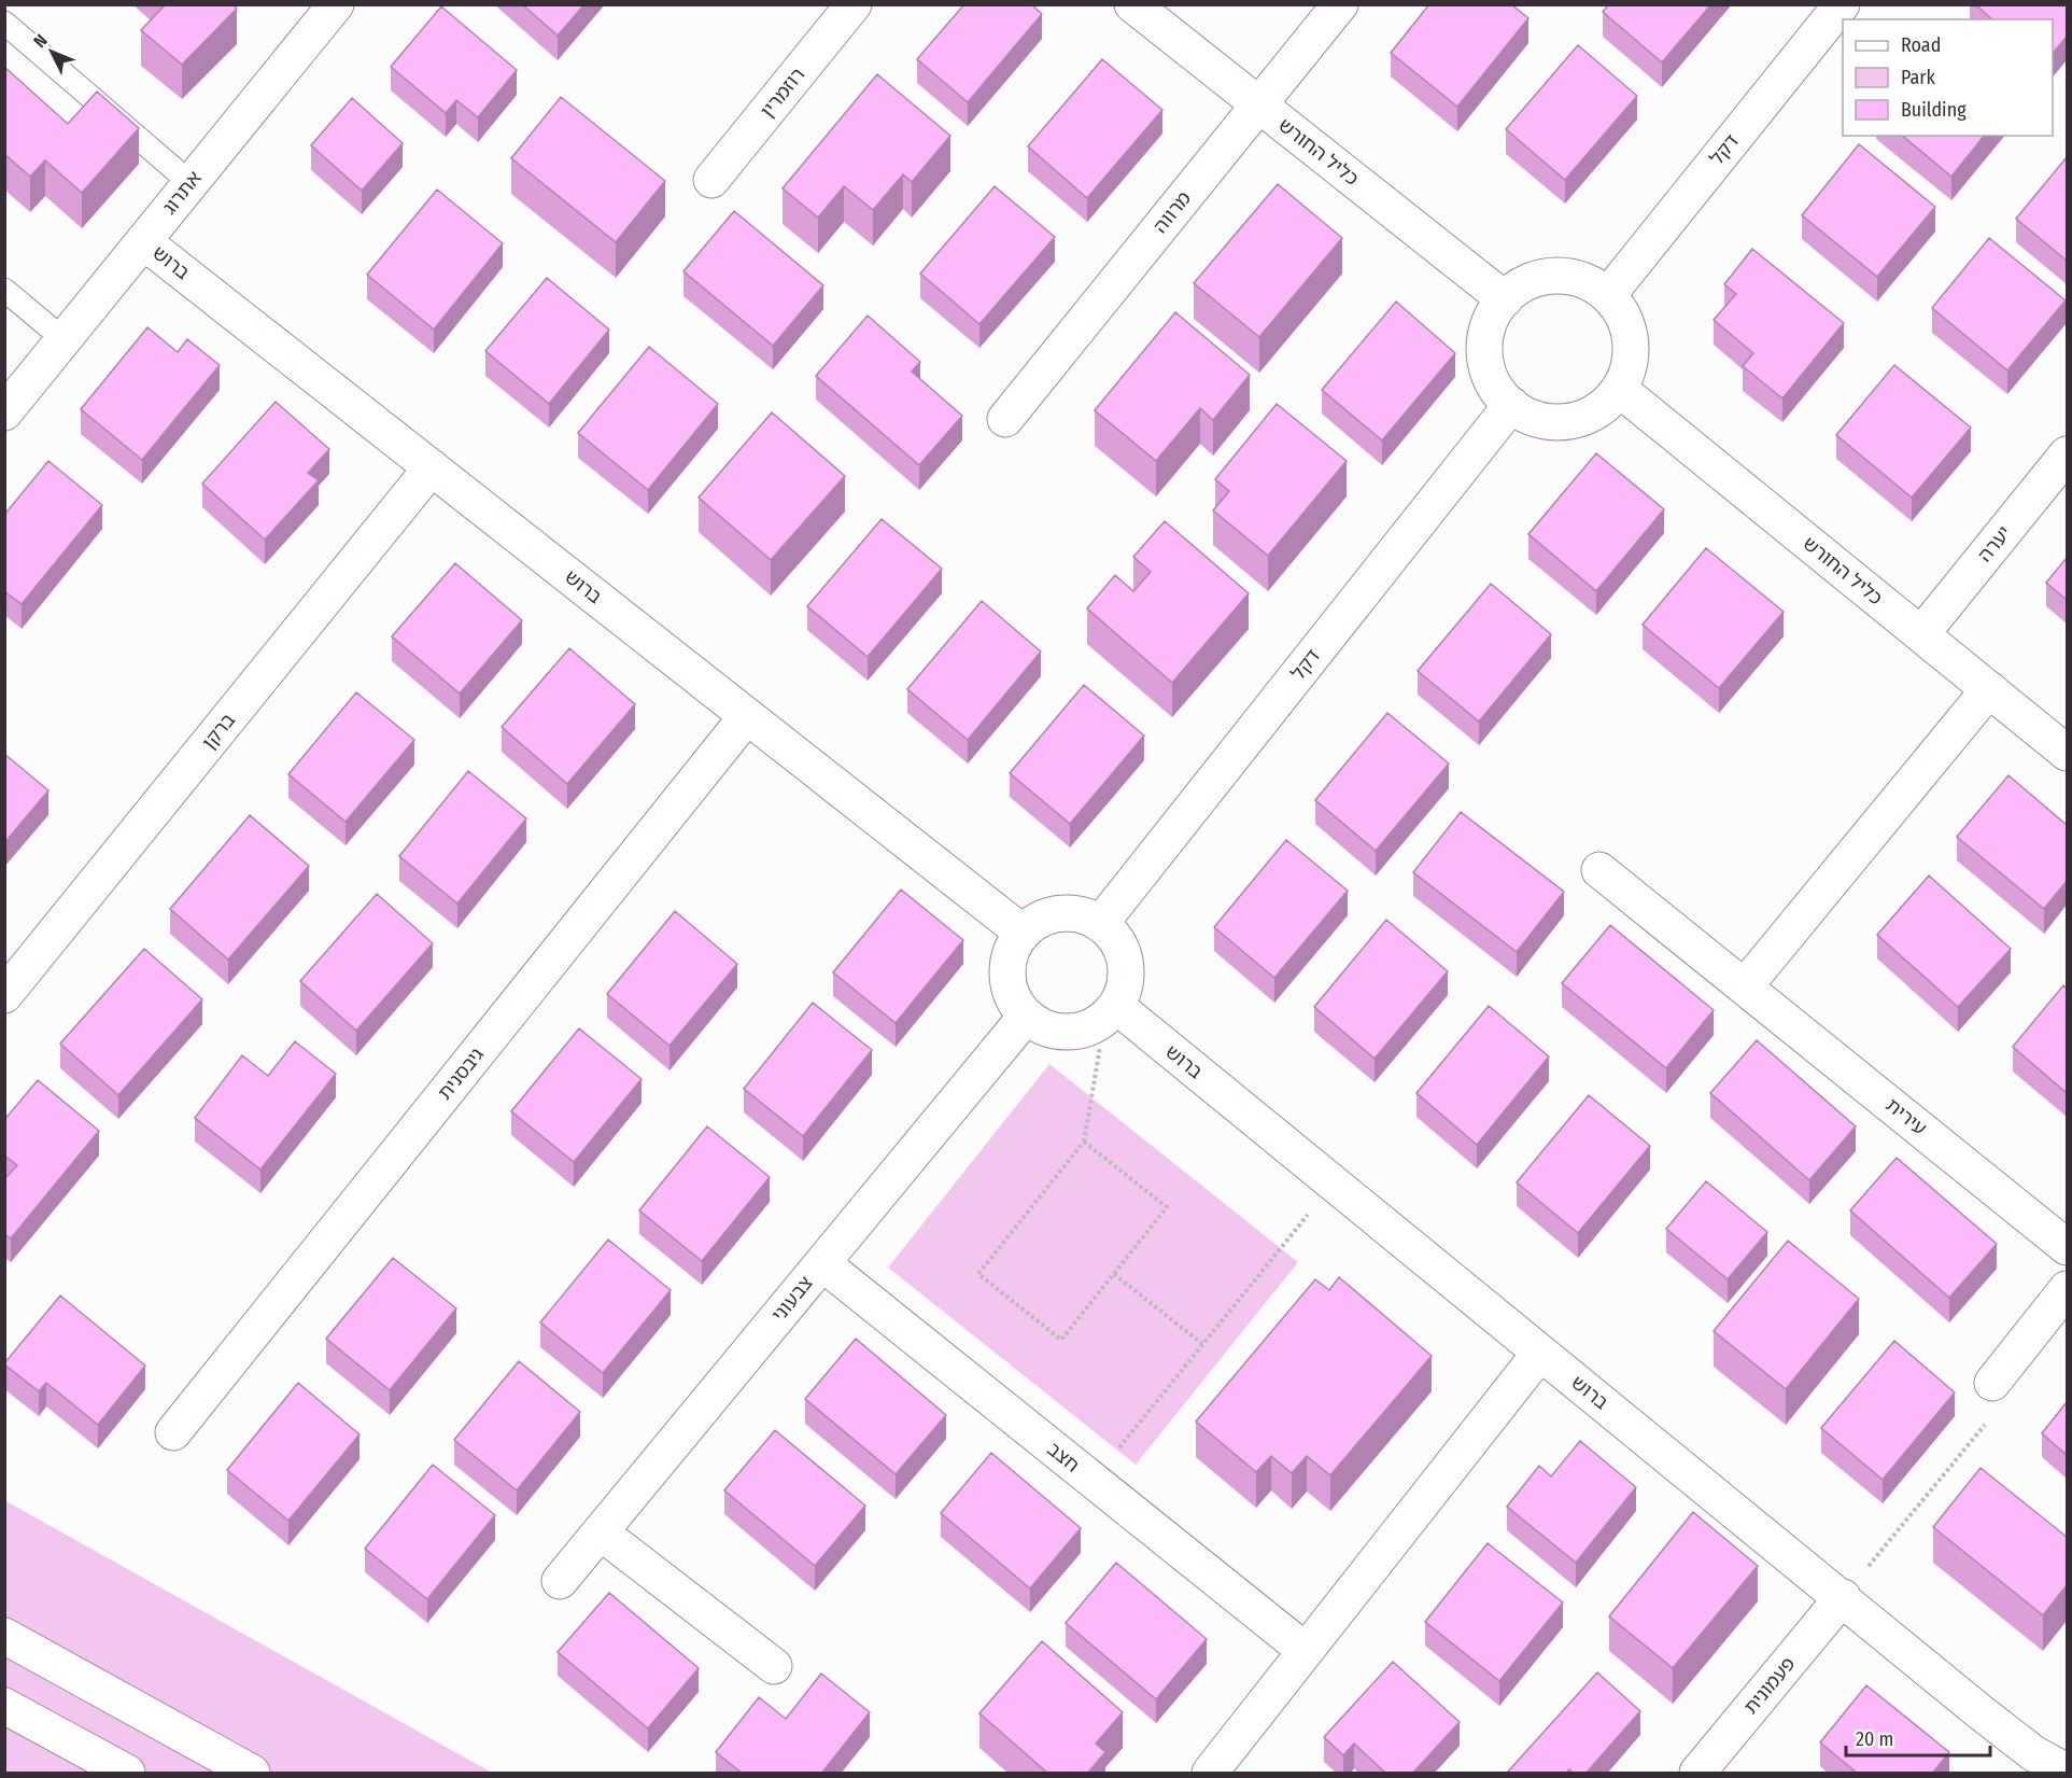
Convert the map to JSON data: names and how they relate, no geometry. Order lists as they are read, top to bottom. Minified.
{"streets":{"street":["רוזמרין","דקל","כליל החורש","אתרוג","מרווה","ברוש","יערה","ברקן","גיבסנית","עירית","צבעוני","חצב","פעמונית"]},"crossings":[["דקל","כליל החורש"],["דקל","ברוש"],["דקל","צבעוני"],["כליל החורש","מרווה"],["כליל החורש","יערה"],["אתרוג","ברוש"],["ברוש","ברקן"],["ברוש","גיבסנית"],["ברוש","צבעוני"],["ברוש","פעמונית"],["צבעוני","חצב"]],"legend":["Road","Park","Building"],"scale_bar":"20 m","north":"top left"}
